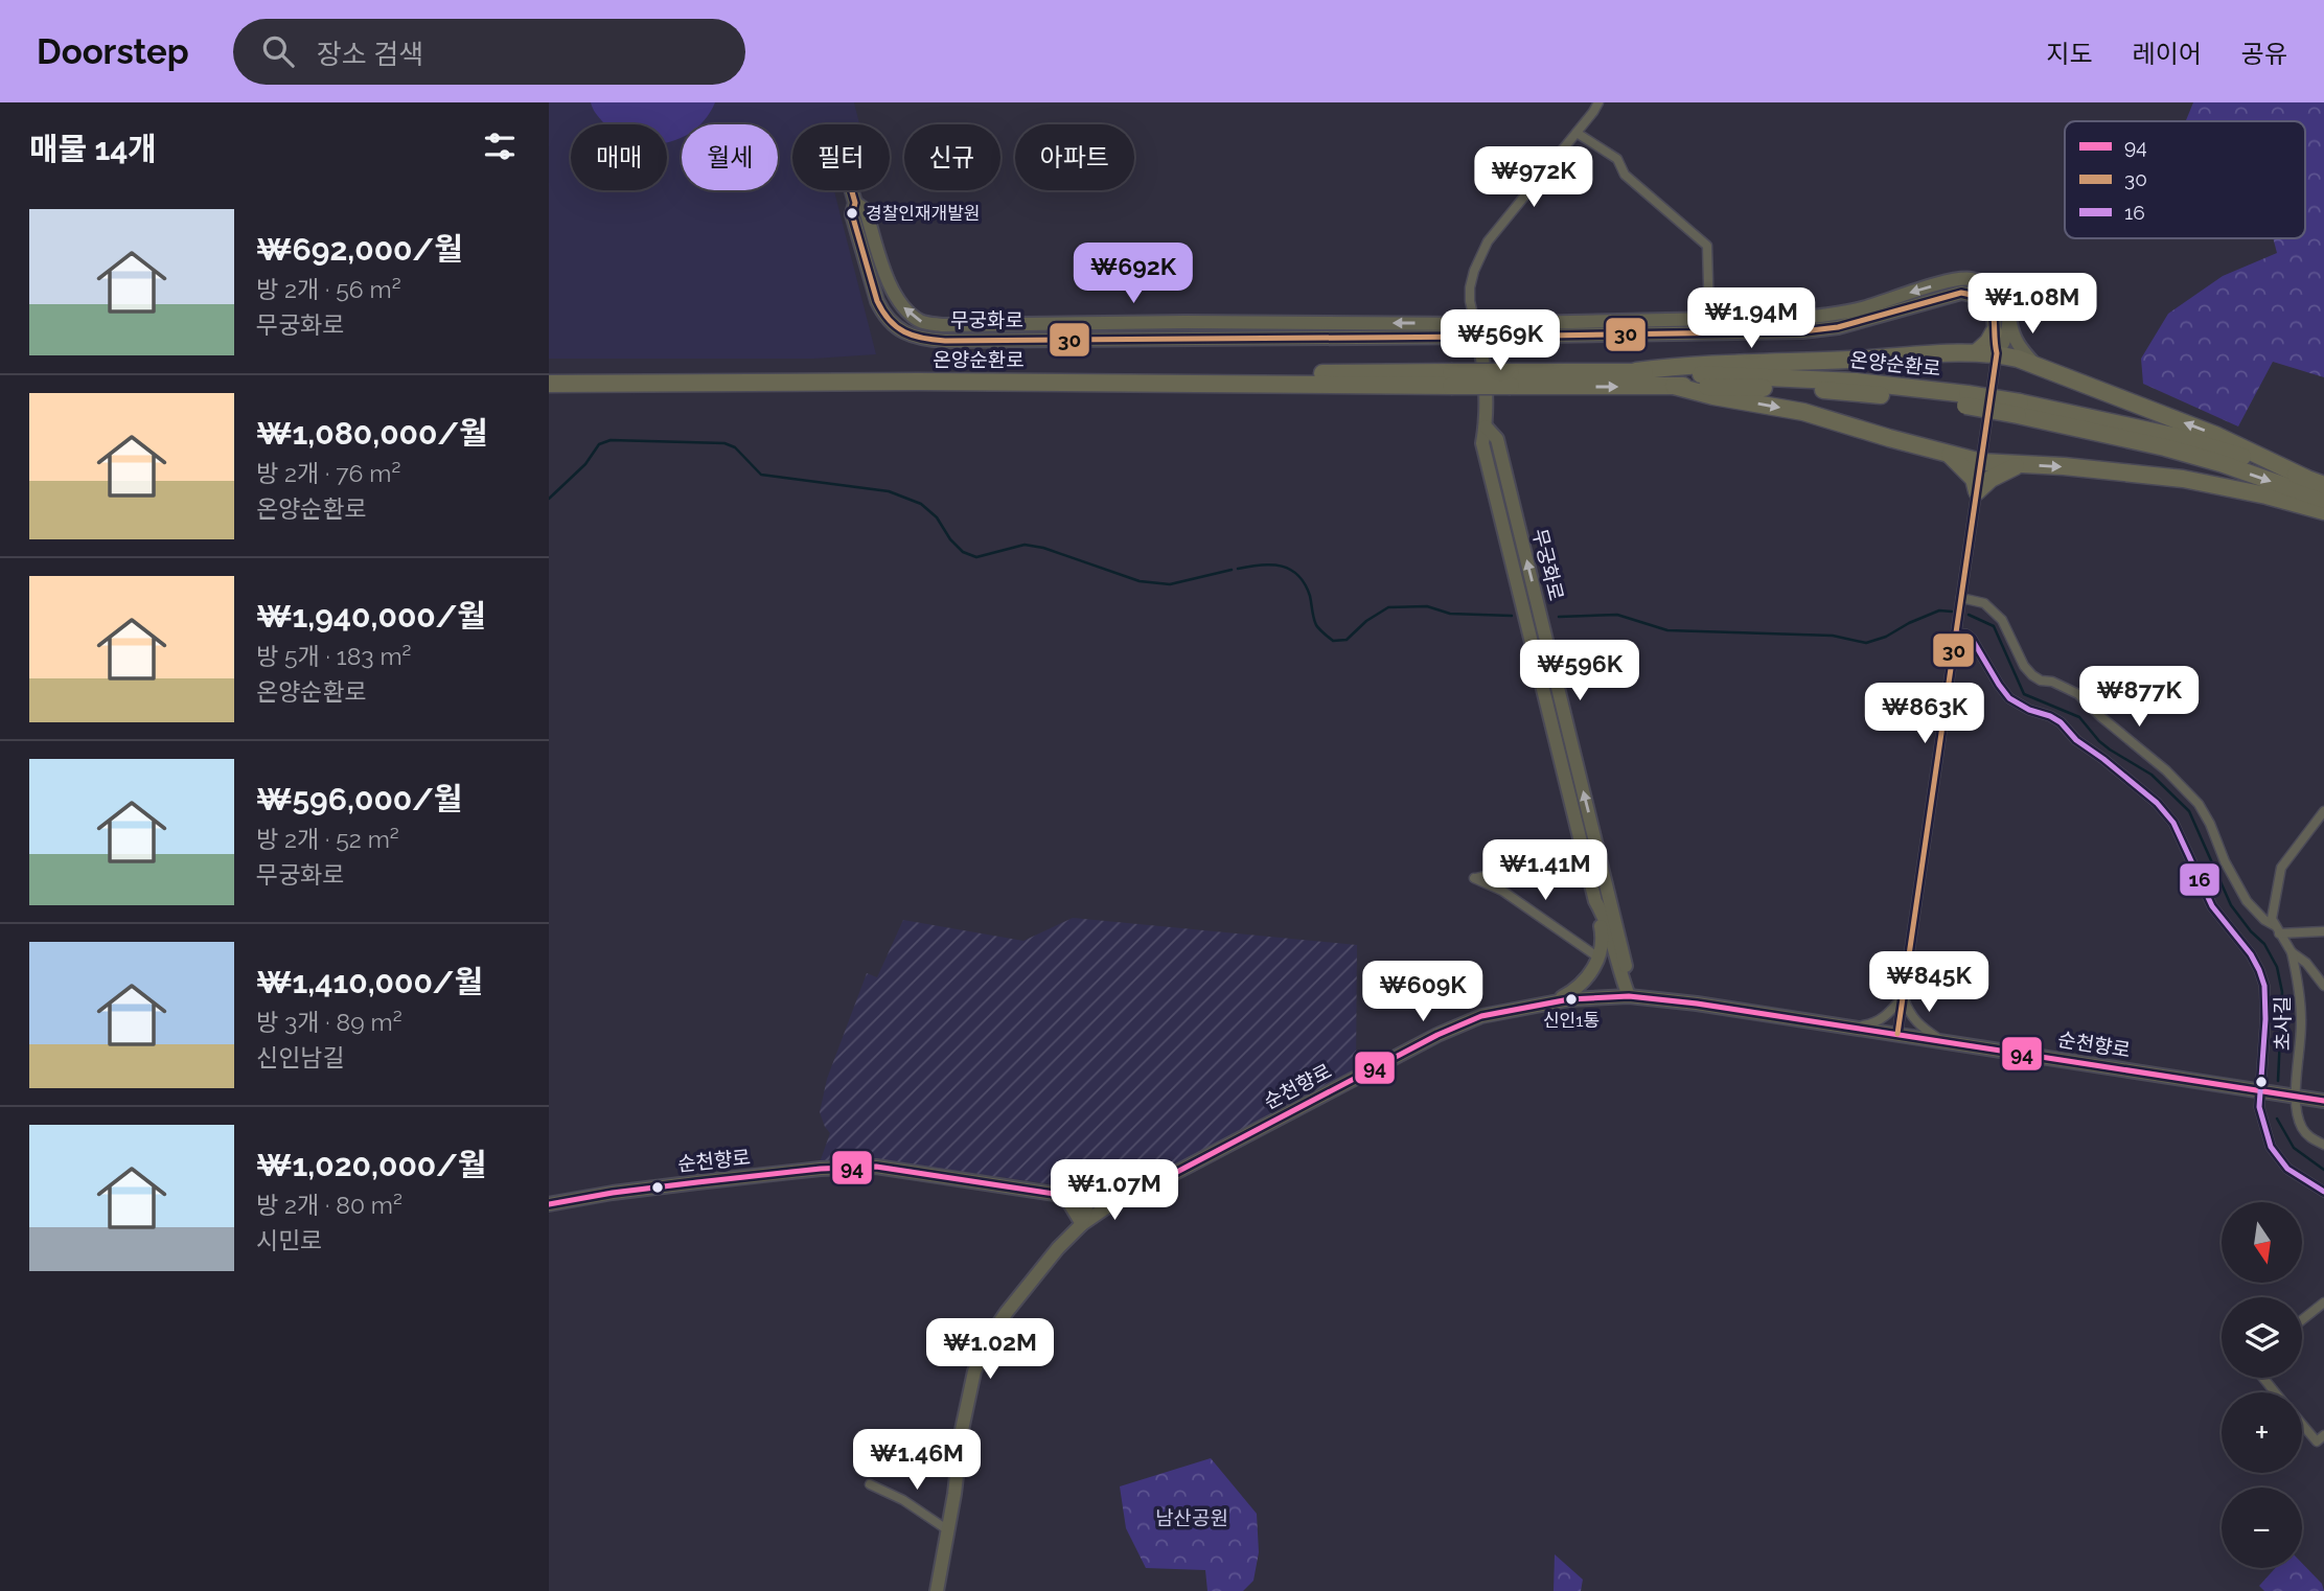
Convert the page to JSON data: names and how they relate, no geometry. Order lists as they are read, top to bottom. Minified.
{"streets":{"highway":["온양순환로"],"street":["무궁화로","초사길","순천향로"]},"crossings":[["무궁화로","순천향로"],["초사길","순천향로"]],"parks":["남산공원"],"places":["경찰인재개발원","신인1통"],"lines":["transit line 30","transit line 16","transit line 94"],"legend":["94","30","16"],"north":"bottom","page":{"header":"Doorstep","search":"장소 검색","nav":["지도","레이어","공유"],"heading":"매물 14개","chip":["매매","월세","필터","신규","아파트"],"price":["₩972K","₩692K","₩1.08M","₩1.94M","₩569K","₩596K","₩877K","₩863K","₩1.41M","₩845K","₩609K","₩1.07M","₩1.02M","₩1.46M"],"list":[{"name":"₩692,000/월","note":"방 2개 · 56 m² · 무궁화로"},{"name":"₩1,080,000/월","note":"방 2개 · 76 m² · 온양순환로"},{"name":"₩1,940,000/월","note":"방 5개 · 183 m² · 온양순환로"},{"name":"₩596,000/월","note":"방 2개 · 52 m² · 무궁화로"},{"name":"₩1,410,000/월","note":"방 3개 · 89 m² · 신인남길"},{"name":"₩1,020,000/월","note":"방 2개 · 80 m² · 시민로"}],"map_buttons":["+","−"]}}
